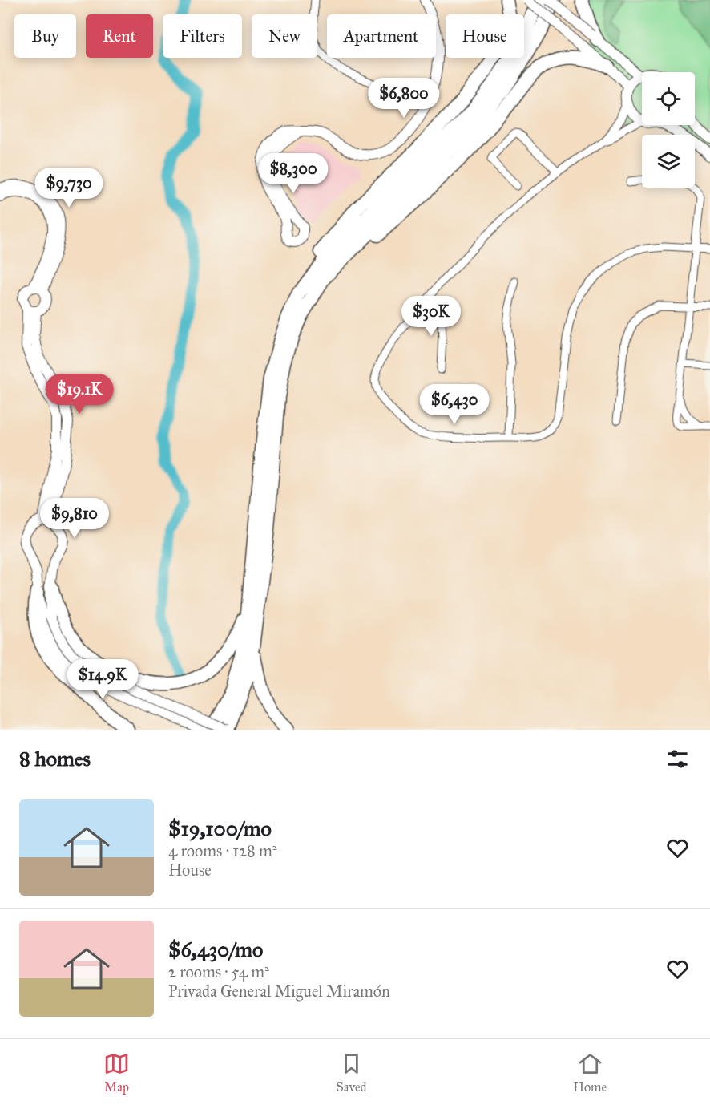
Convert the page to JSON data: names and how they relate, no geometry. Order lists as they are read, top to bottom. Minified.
{"page":{"chip":["Buy","Rent","Filters","New","Apartment","House"],"price":["$6,800","$8,300","$9,730","$30K","$19.1K","$6,430","$9,810","$14.9K"],"heading":"8 homes","list":[{"name":"$19,100/mo","note":"4 rooms · 128 m² · House"},{"name":"$6,430/mo","note":"2 rooms · 54 m² · Privada General Miguel Miramón"}],"tabs":["Map","Saved","Home"]}}
